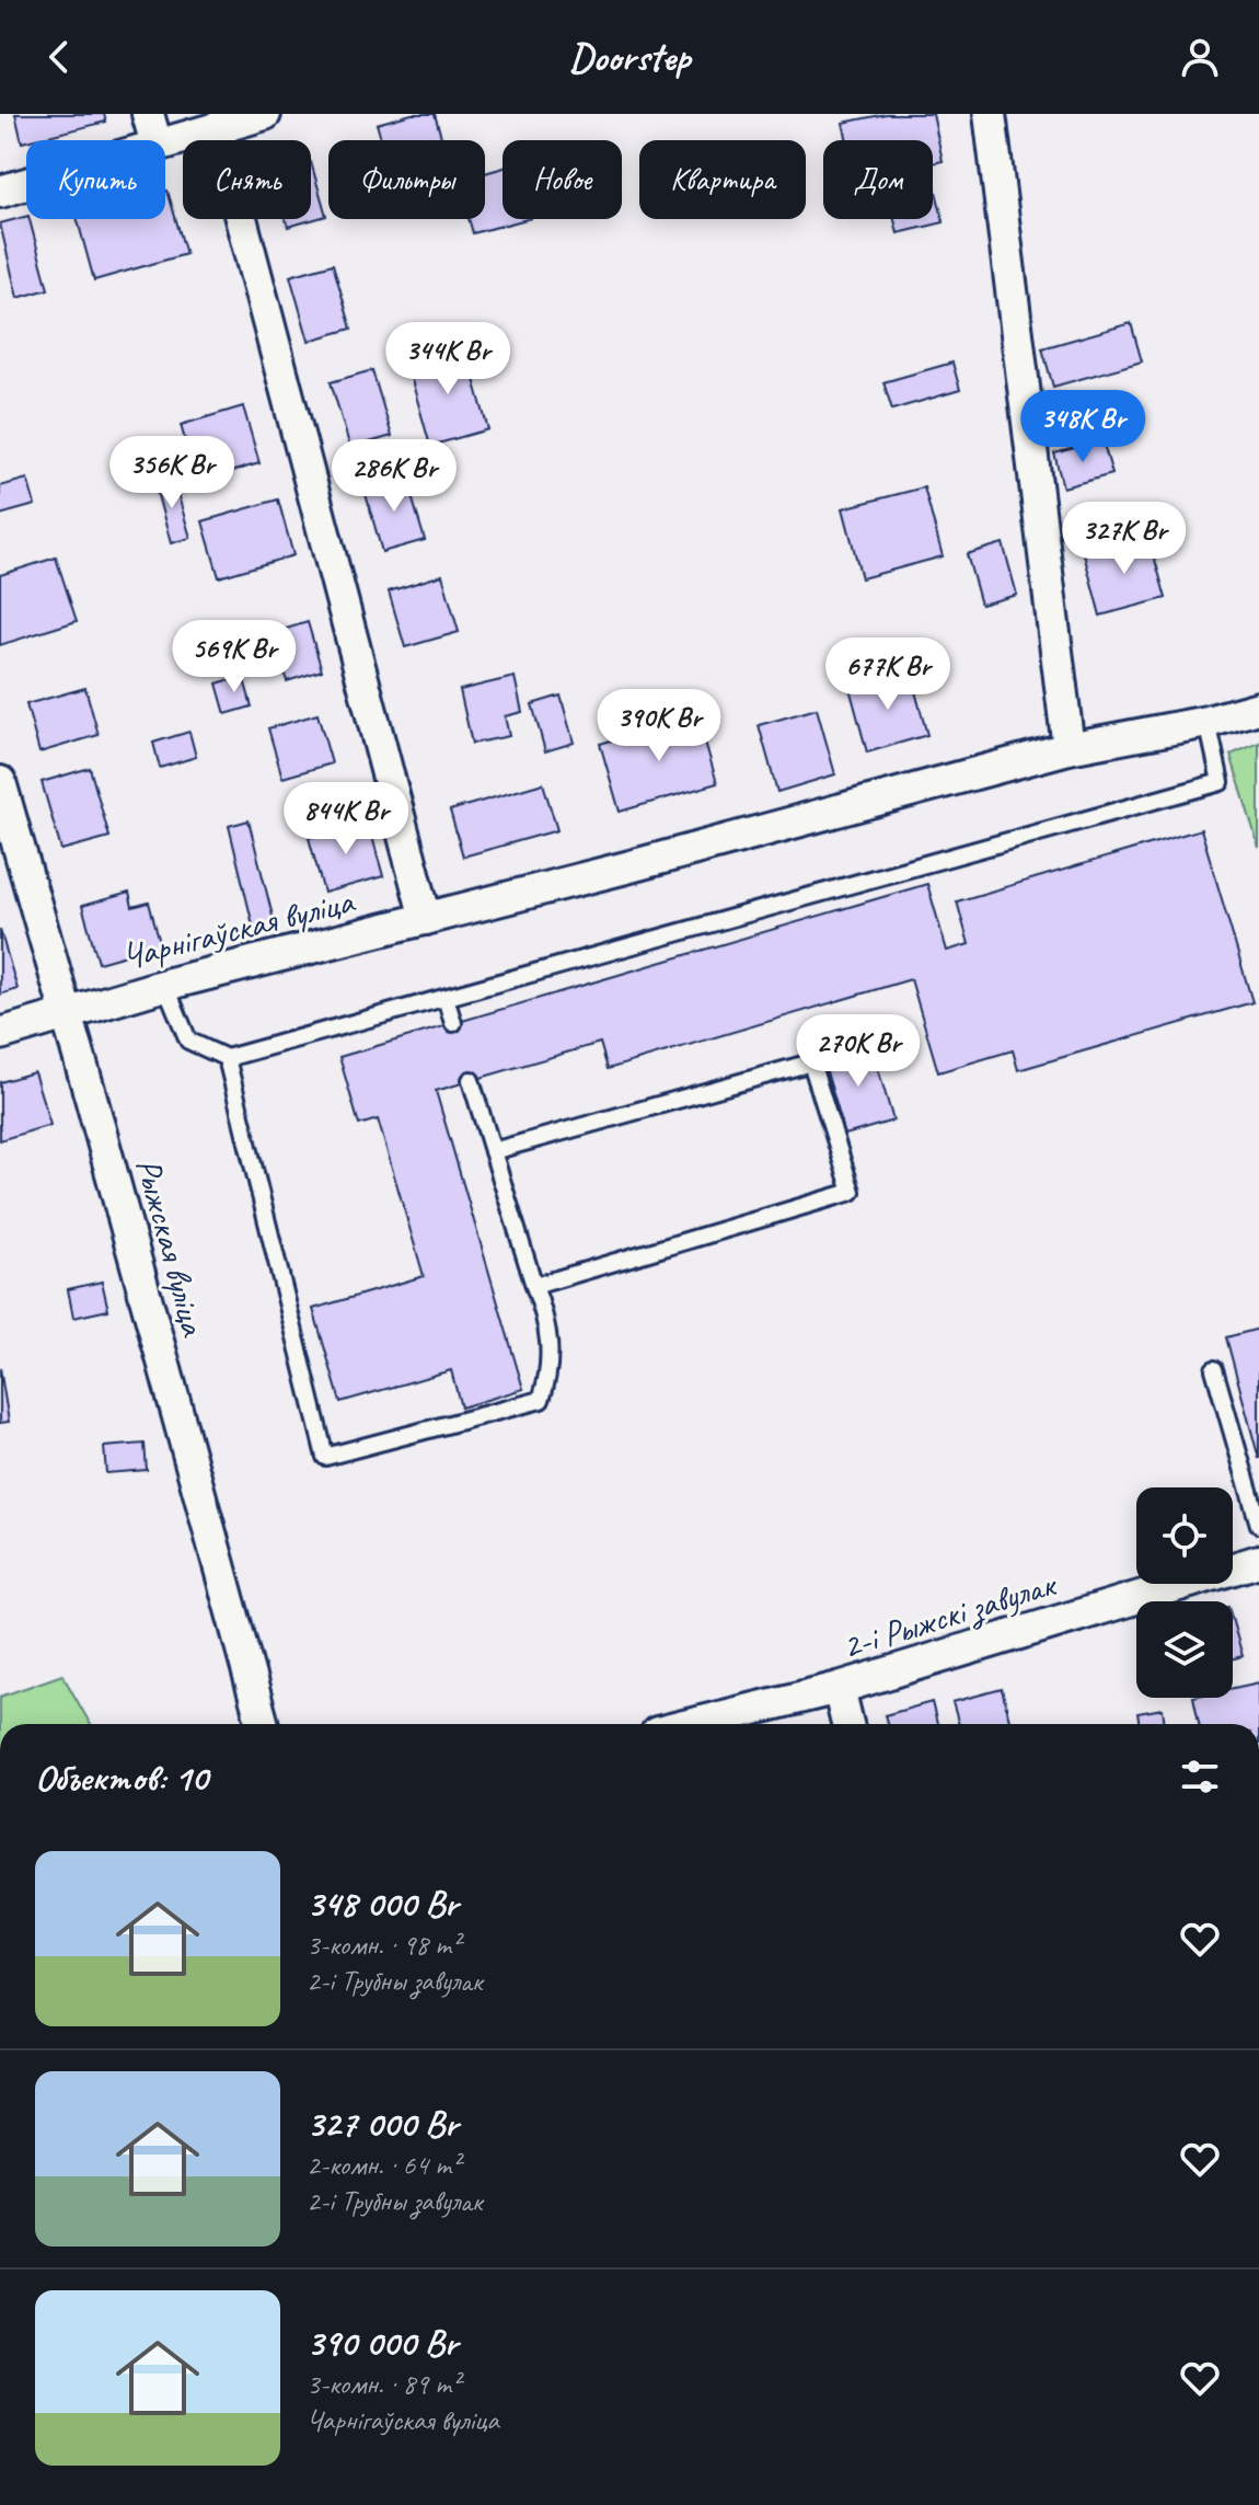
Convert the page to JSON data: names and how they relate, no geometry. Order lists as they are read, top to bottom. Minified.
{"streets":{"street":["Чарнігаўская вуліца","Рыжская вуліца","2-і Рыжскі завулак"]},"crossings":[["Чарнігаўская вуліца","Рыжская вуліца"]],"page":{"header":"Doorstep","chip":["Купить","Снять","Фильтры","Новое","Квартира","Дом"],"price":["344K Br","348K Br","356K Br","286K Br","327K Br","569K Br","677K Br","390K Br","844K Br","270K Br"],"heading":"Объектов: 10","list":[{"name":"348 000 Br","note":"3-комн. · 98 m² · 2-і Трубны завулак"},{"name":"327 000 Br","note":"2-комн. · 64 m² · 2-і Трубны завулак"},{"name":"390 000 Br","note":"3-комн. · 89 m² · Чарнігаўская вуліца"}]}}
